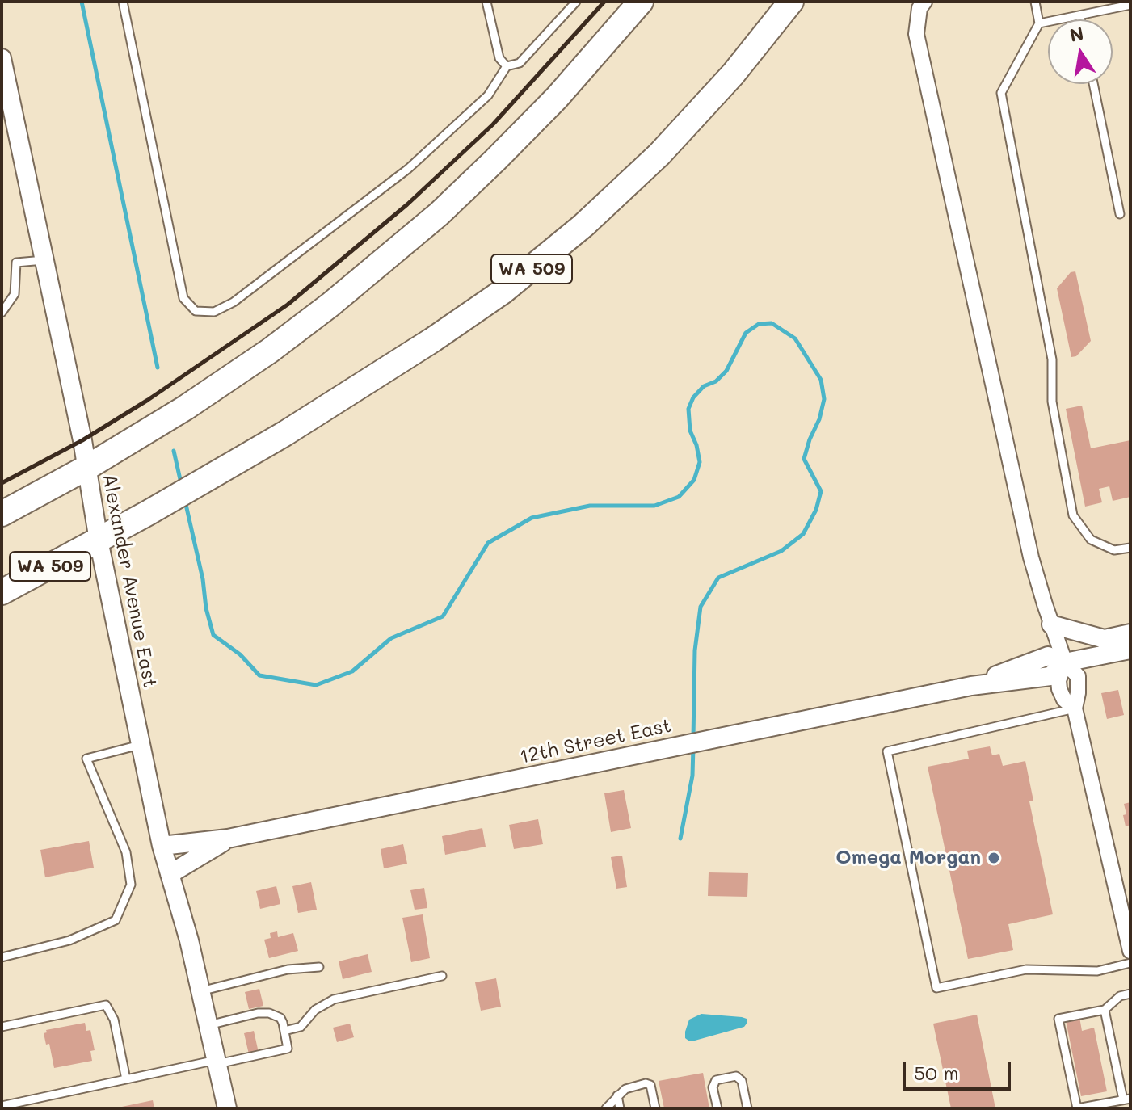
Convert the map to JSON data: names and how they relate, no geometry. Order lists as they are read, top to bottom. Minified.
{"streets":{"highway":["WA 509"],"street":["Alexander Avenue East","12th Street East"]},"crossings":[["WA 509","Alexander Avenue East"],["Alexander Avenue East","12th Street East"]],"places":["Omega Morgan"],"scale_bar":"50 m","north":"top"}
